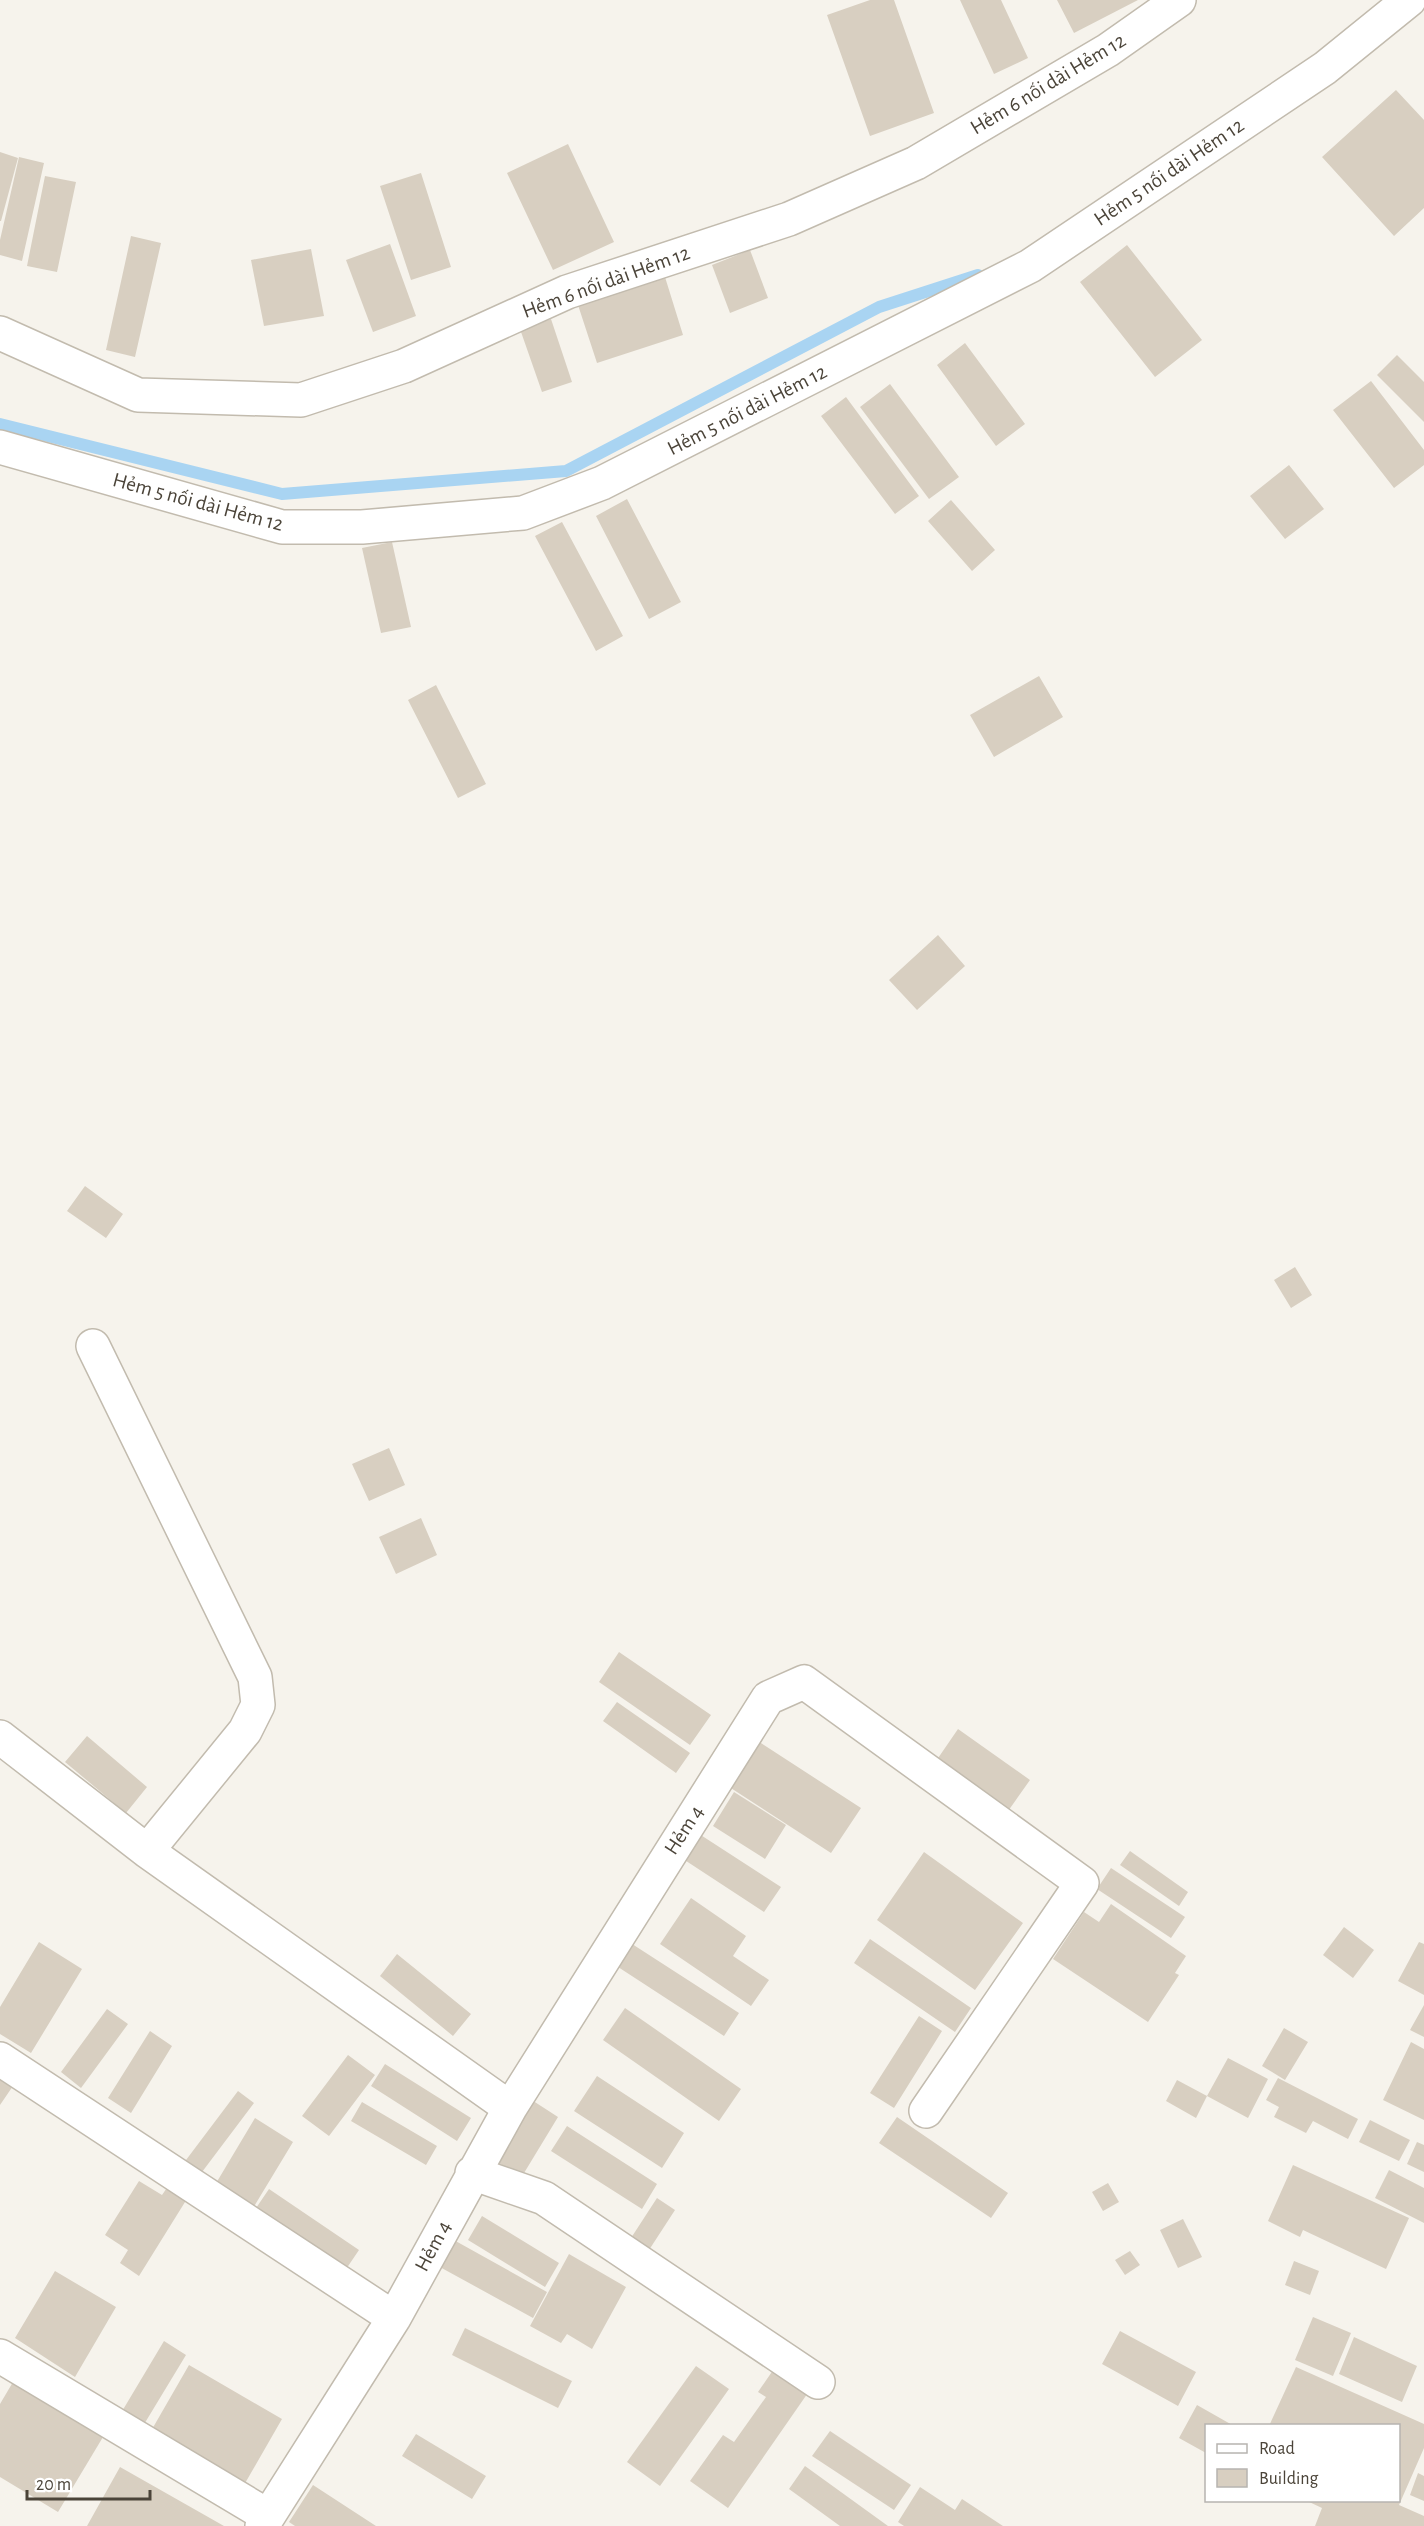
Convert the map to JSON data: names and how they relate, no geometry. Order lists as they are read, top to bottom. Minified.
{"streets":{"street":["Hẻm 6 nối dài Hẻm 12","Hẻm 5 nối dài Hẻm 12","Hẻm 4"]},"legend":["Road","Building"],"scale_bar":"20 m"}
